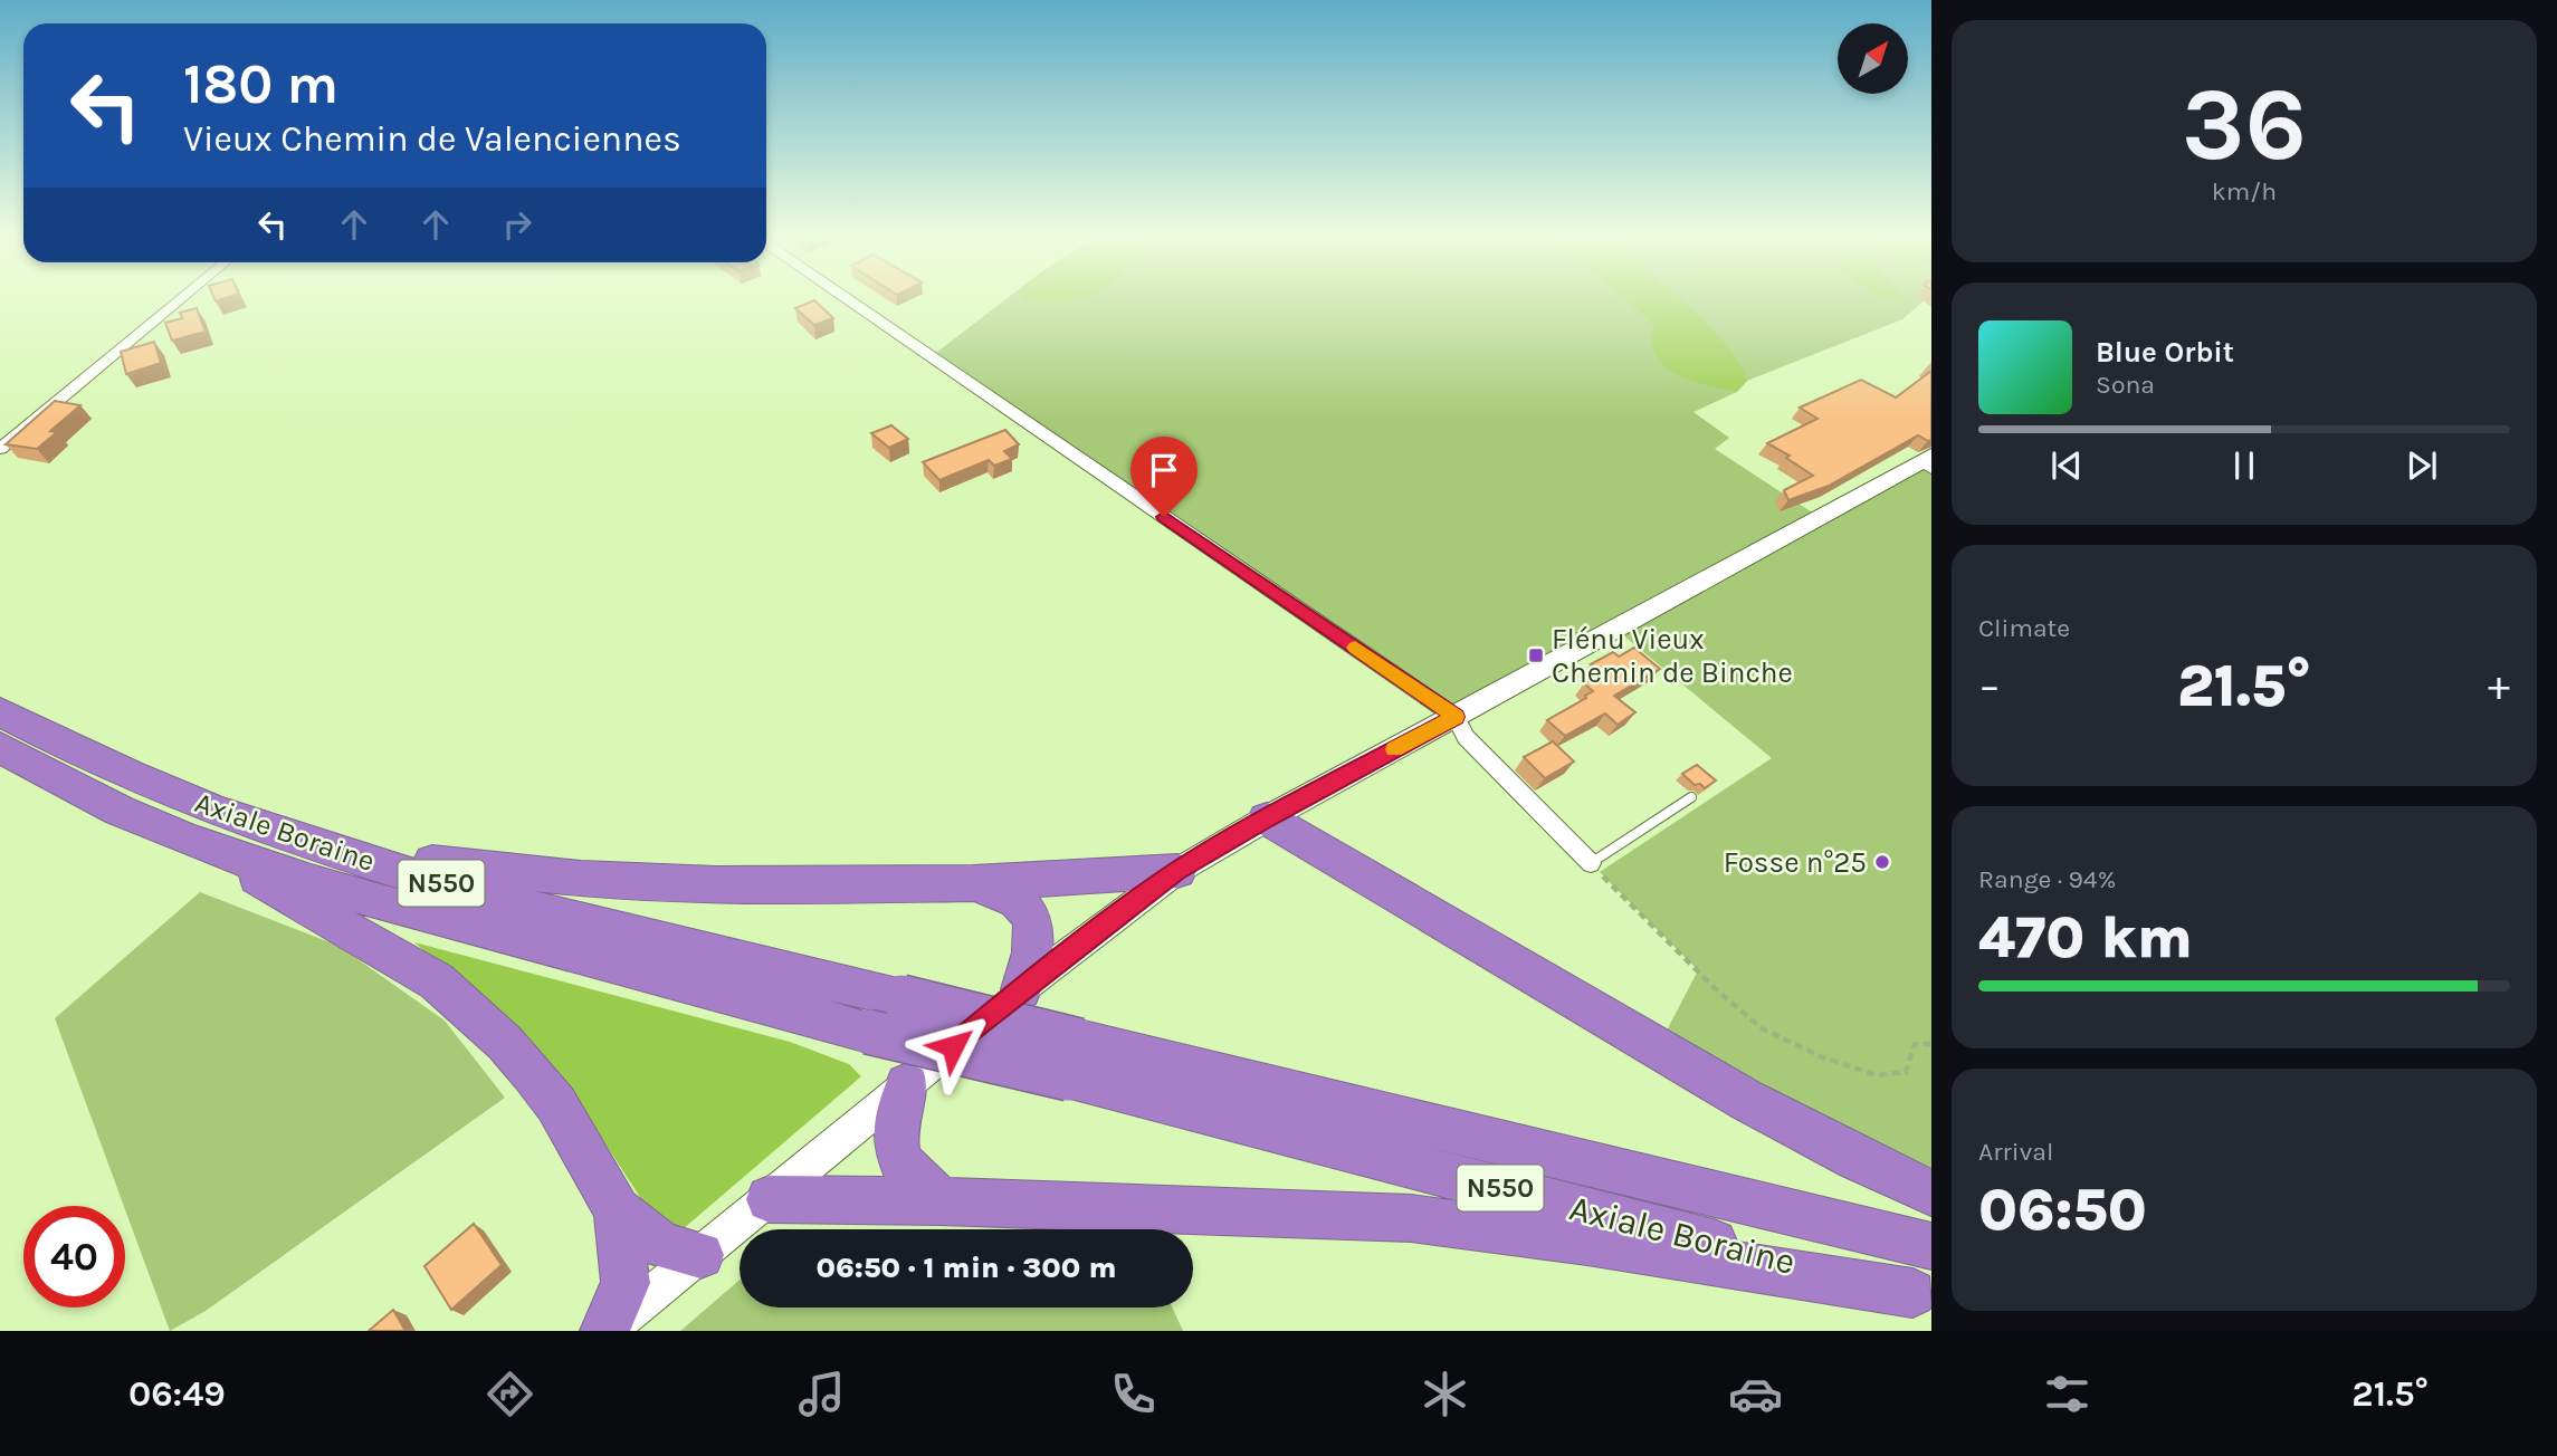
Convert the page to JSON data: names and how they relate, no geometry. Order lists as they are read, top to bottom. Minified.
{"streets":{"highway":["Axiale Boraine","N550"]},"places":{"transit":["Flénu Vieux Chemin de Binche"],"other":["Fosse n°25"]},"north":"top right","page":{"tile":[["36","km/h"],"Climate",["Range · 94%","470 km"],["Arrival","06:50"]],"turn":["180 m","Vieux Chemin de Valenciennes"],"song":["Blue Orbit","Sona"],"heat":["−","21.5°","+"],"limit":"40","trip":"06:50 · 1 min · 300 m","tabs":["06:49","21.5°"]}}
